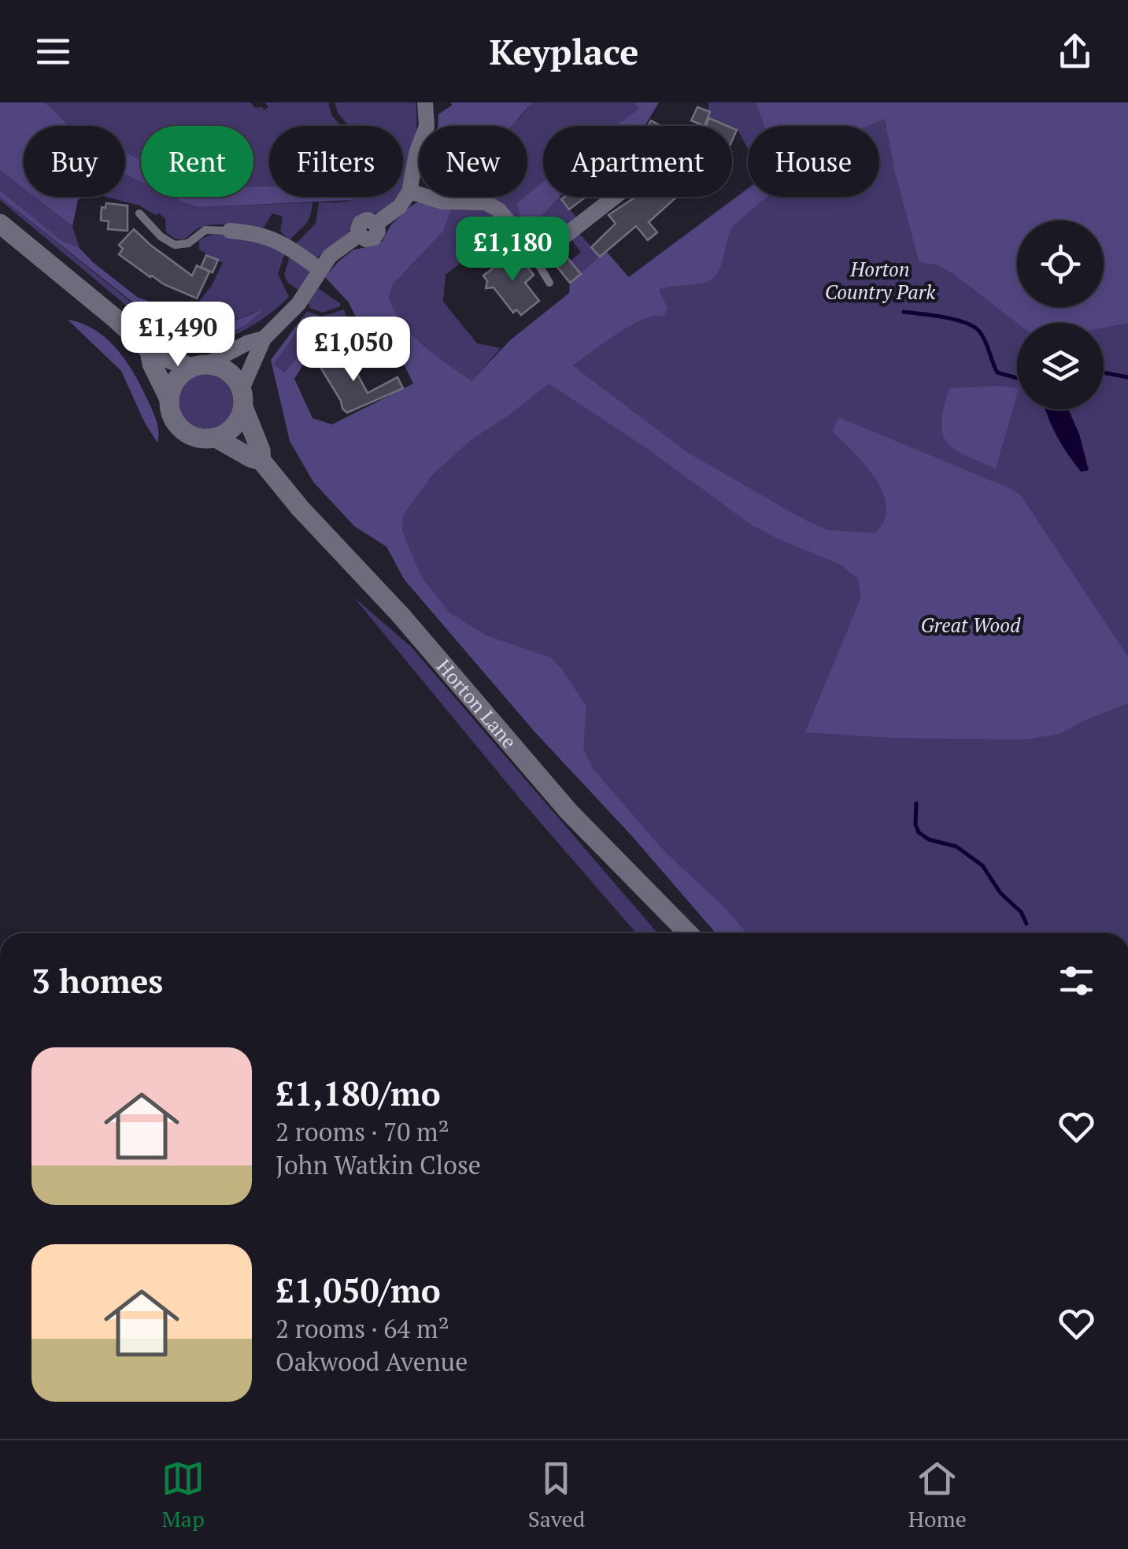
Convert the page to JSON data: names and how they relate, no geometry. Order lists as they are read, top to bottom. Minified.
{"streets":{"street":["Horton Lane"]},"parks":["Horton Country Park","Great Wood"],"page":{"header":"Keyplace","chip":["Buy","Rent","Filters","New","Apartment","House"],"price":["£1,180","£1,490","£1,050"],"heading":"3 homes","list":[{"name":"£1,180/mo","note":"2 rooms · 70 m² · John Watkin Close"},{"name":"£1,050/mo","note":"2 rooms · 64 m² · Oakwood Avenue"}],"tabs":["Map","Saved","Home"]}}
